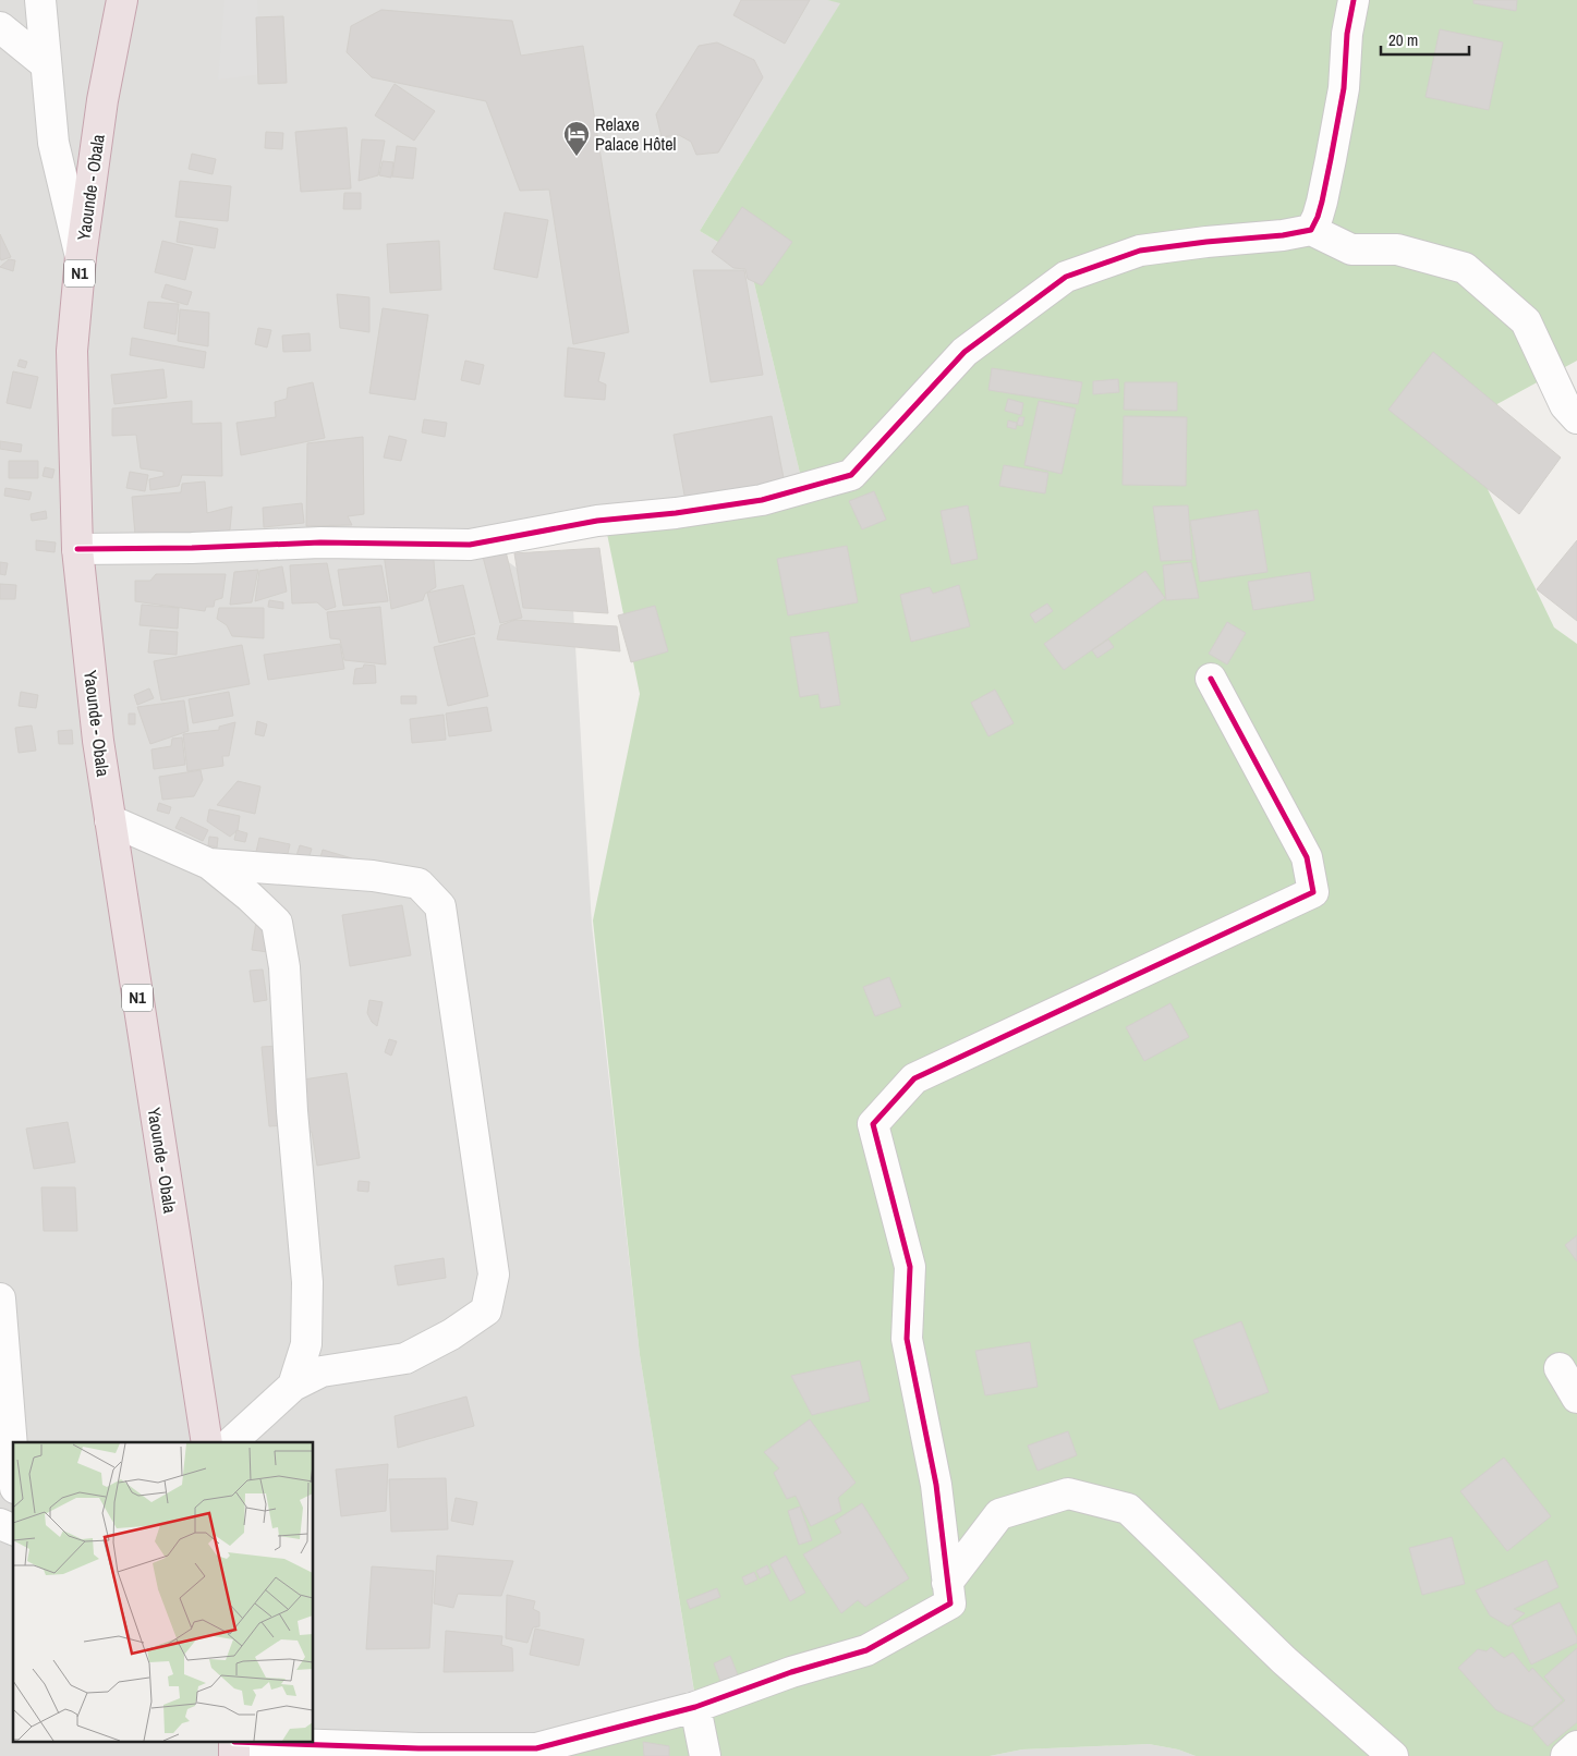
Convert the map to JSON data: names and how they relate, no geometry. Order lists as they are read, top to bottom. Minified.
{"streets":{"highway":["Yaounde - Obala","N1"]},"places":{"hotel":["Relaxe Palace Hôtel"]},"scale_bar":"20 m"}
